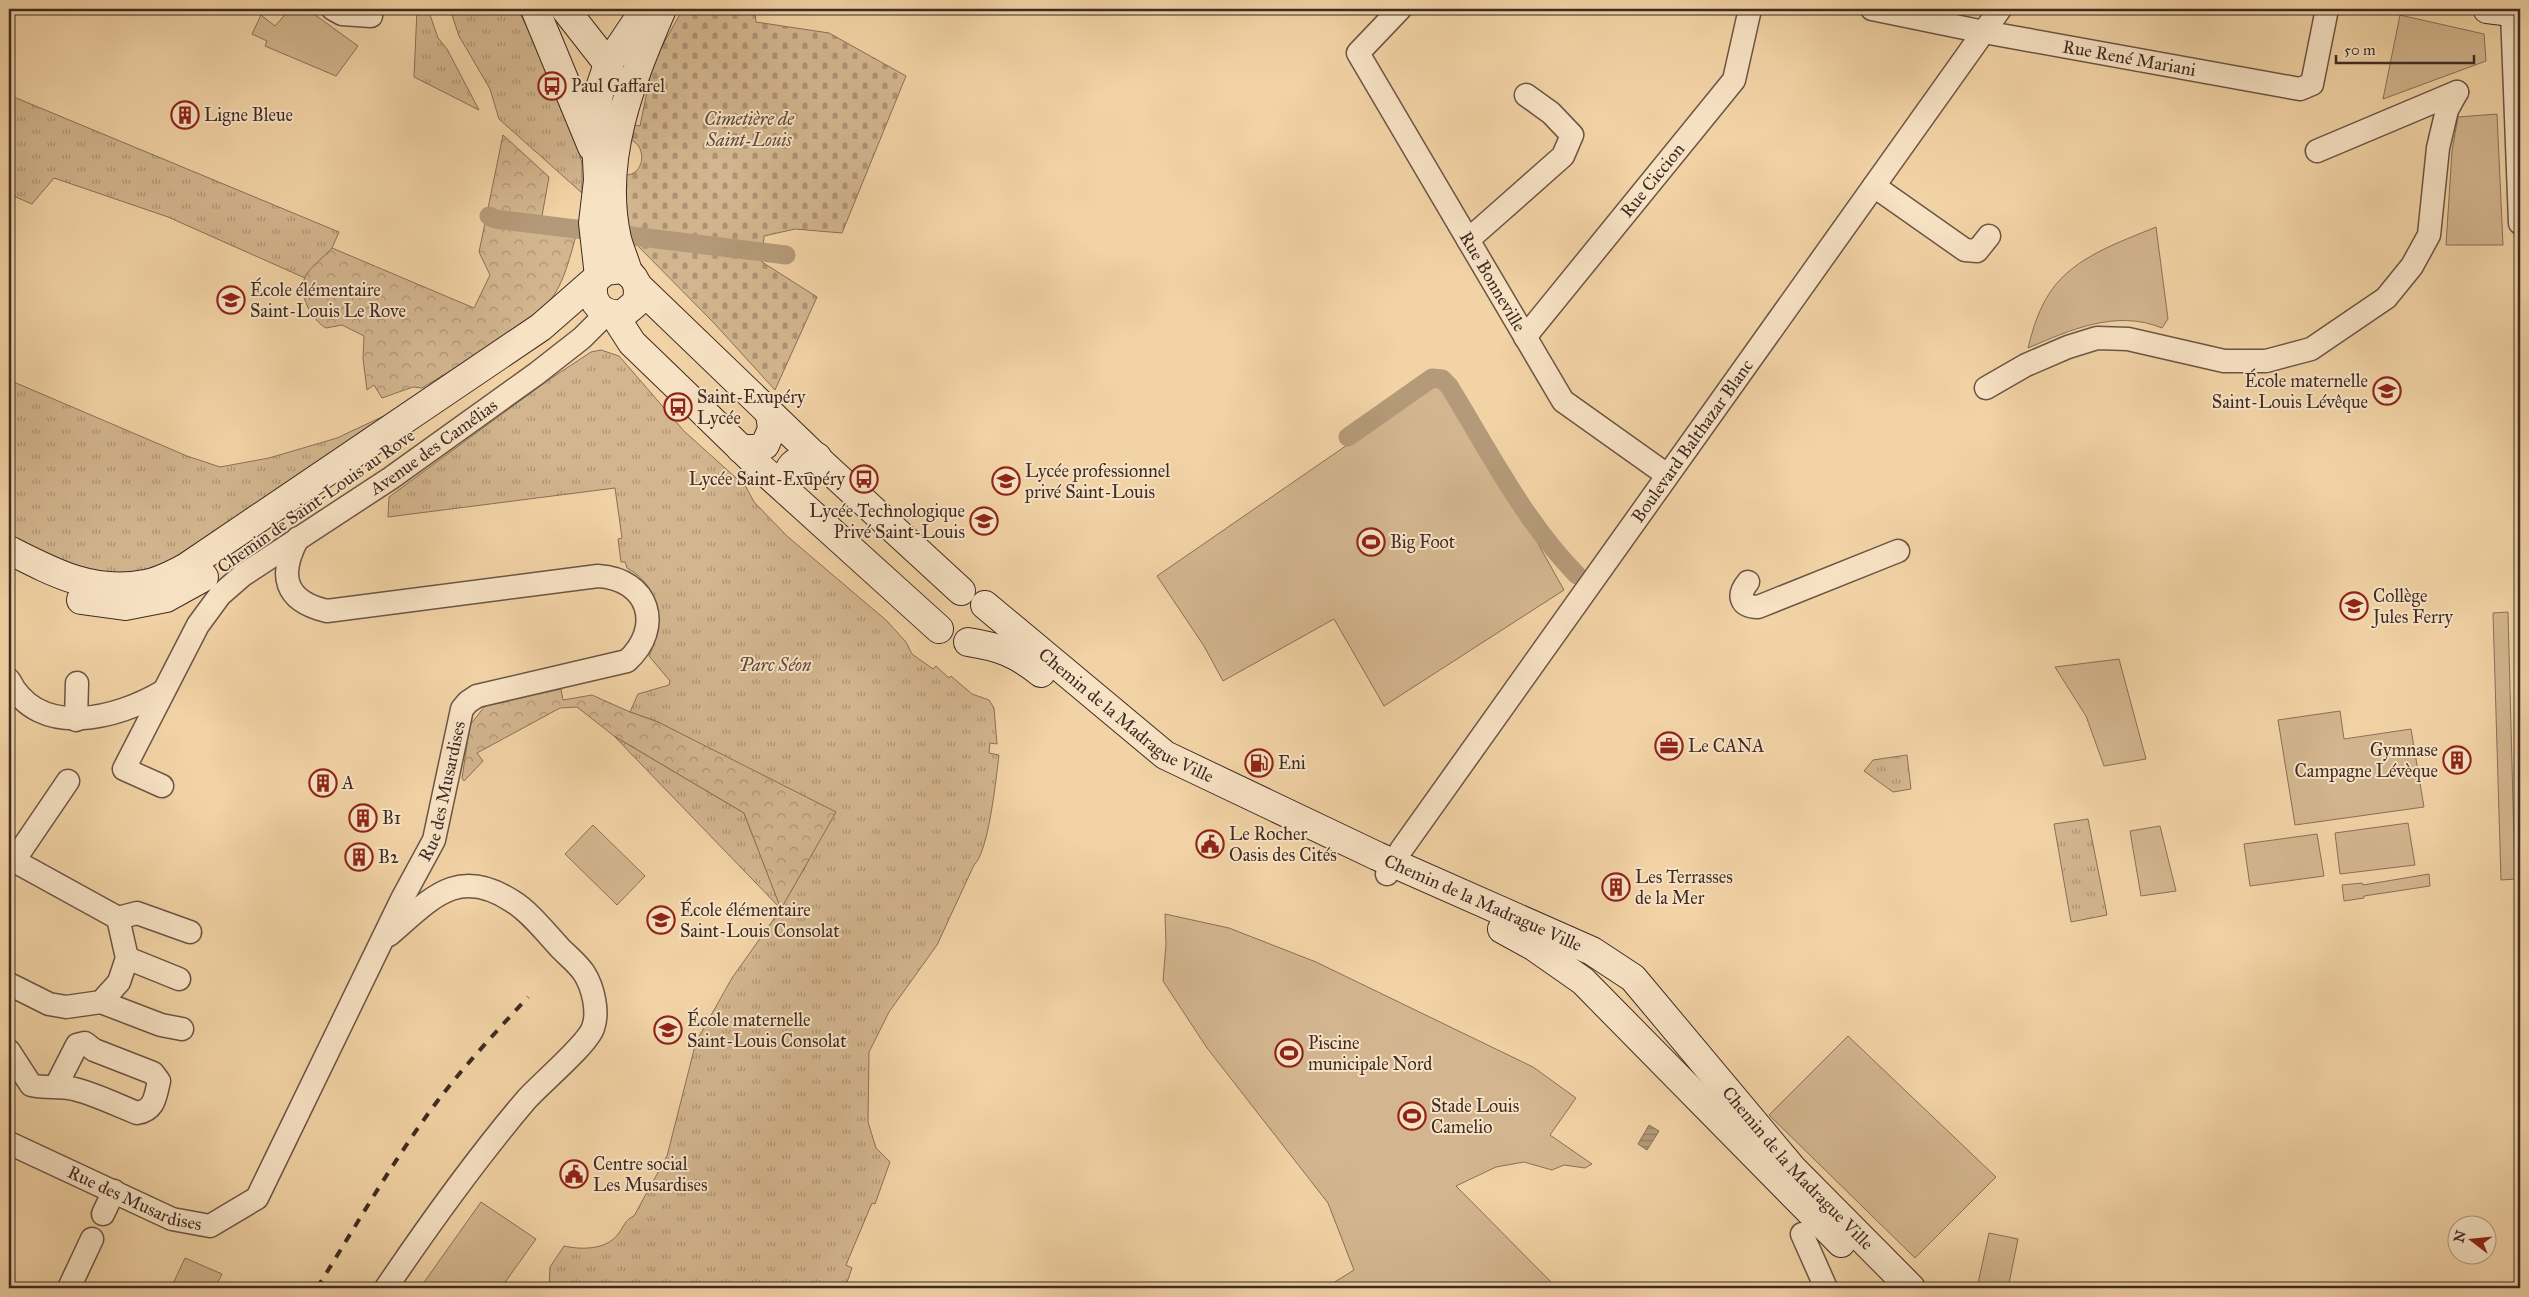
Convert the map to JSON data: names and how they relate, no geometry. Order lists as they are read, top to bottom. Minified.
{"streets":{"street":["Rue René Mariani","Rue Ciccion","Rue Bonneville","Boulevard Balthazar Blanc","Avenue des Camélias","Chemin de Saint-Louis au Rove","Chemin de la Madrague Ville","Rue des Musardises"]},"crossings":[["Rue René Mariani","Boulevard Balthazar Blanc"],["Rue Ciccion","Rue Bonneville"],["Rue Bonneville","Boulevard Balthazar Blanc"],["Boulevard Balthazar Blanc","Chemin de la Madrague Ville"],["Avenue des Camélias","Chemin de Saint-Louis au Rove"],["Avenue des Camélias","Rue des Musardises"]],"parks":["Cimetière de Saint-Louis","Parc Séon"],"places":{"bus stop":["Paul Gaffarel","Saint-Exupéry Lycée","Lycée Saint-Exupéry"],"building":["Ligne Bleue","Gymnase Campagne Lévèque","A","B1","B2","Les Terrasses de la Mer"],"school or university":["École élémentaire Saint-Louis Le Rove","École maternelle Saint-Louis Lévêque","Lycée professionnel privé Saint-Louis","Lycée Technologique Privé Saint-Louis","Collège Jules Ferry","École élémentaire Saint-Louis Consolat","École maternelle Saint-Louis Consolat"],"sports":["Big Foot","Piscine municipale Nord","Stade Louis Camelio"],"office":["Le CANA"],"fuel station":["Eni"],"public building":["Le Rocher Oasis des Cités","Centre social Les Musardises"]},"scale_bar":"50 m","north":"left"}
